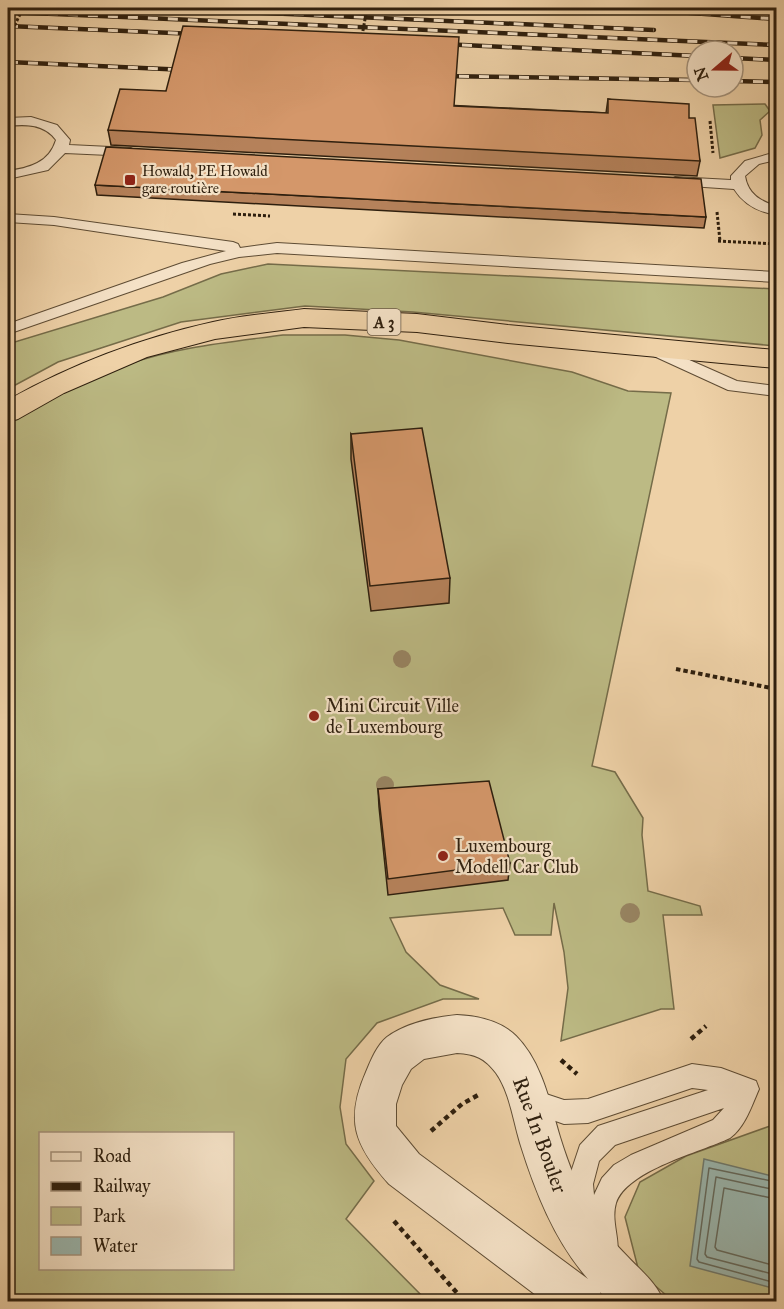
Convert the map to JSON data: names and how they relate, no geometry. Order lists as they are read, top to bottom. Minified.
{"streets":{"highway":["A 3"],"street":["Rue In Bouler"]},"places":{"transit":["Howald, PE Howald gare routière"],"other":["Mini Circuit Ville de Luxembourg","Luxembourg Modell Car Club"]},"legend":["Road","Railway","Park","Water"],"north":"left"}
